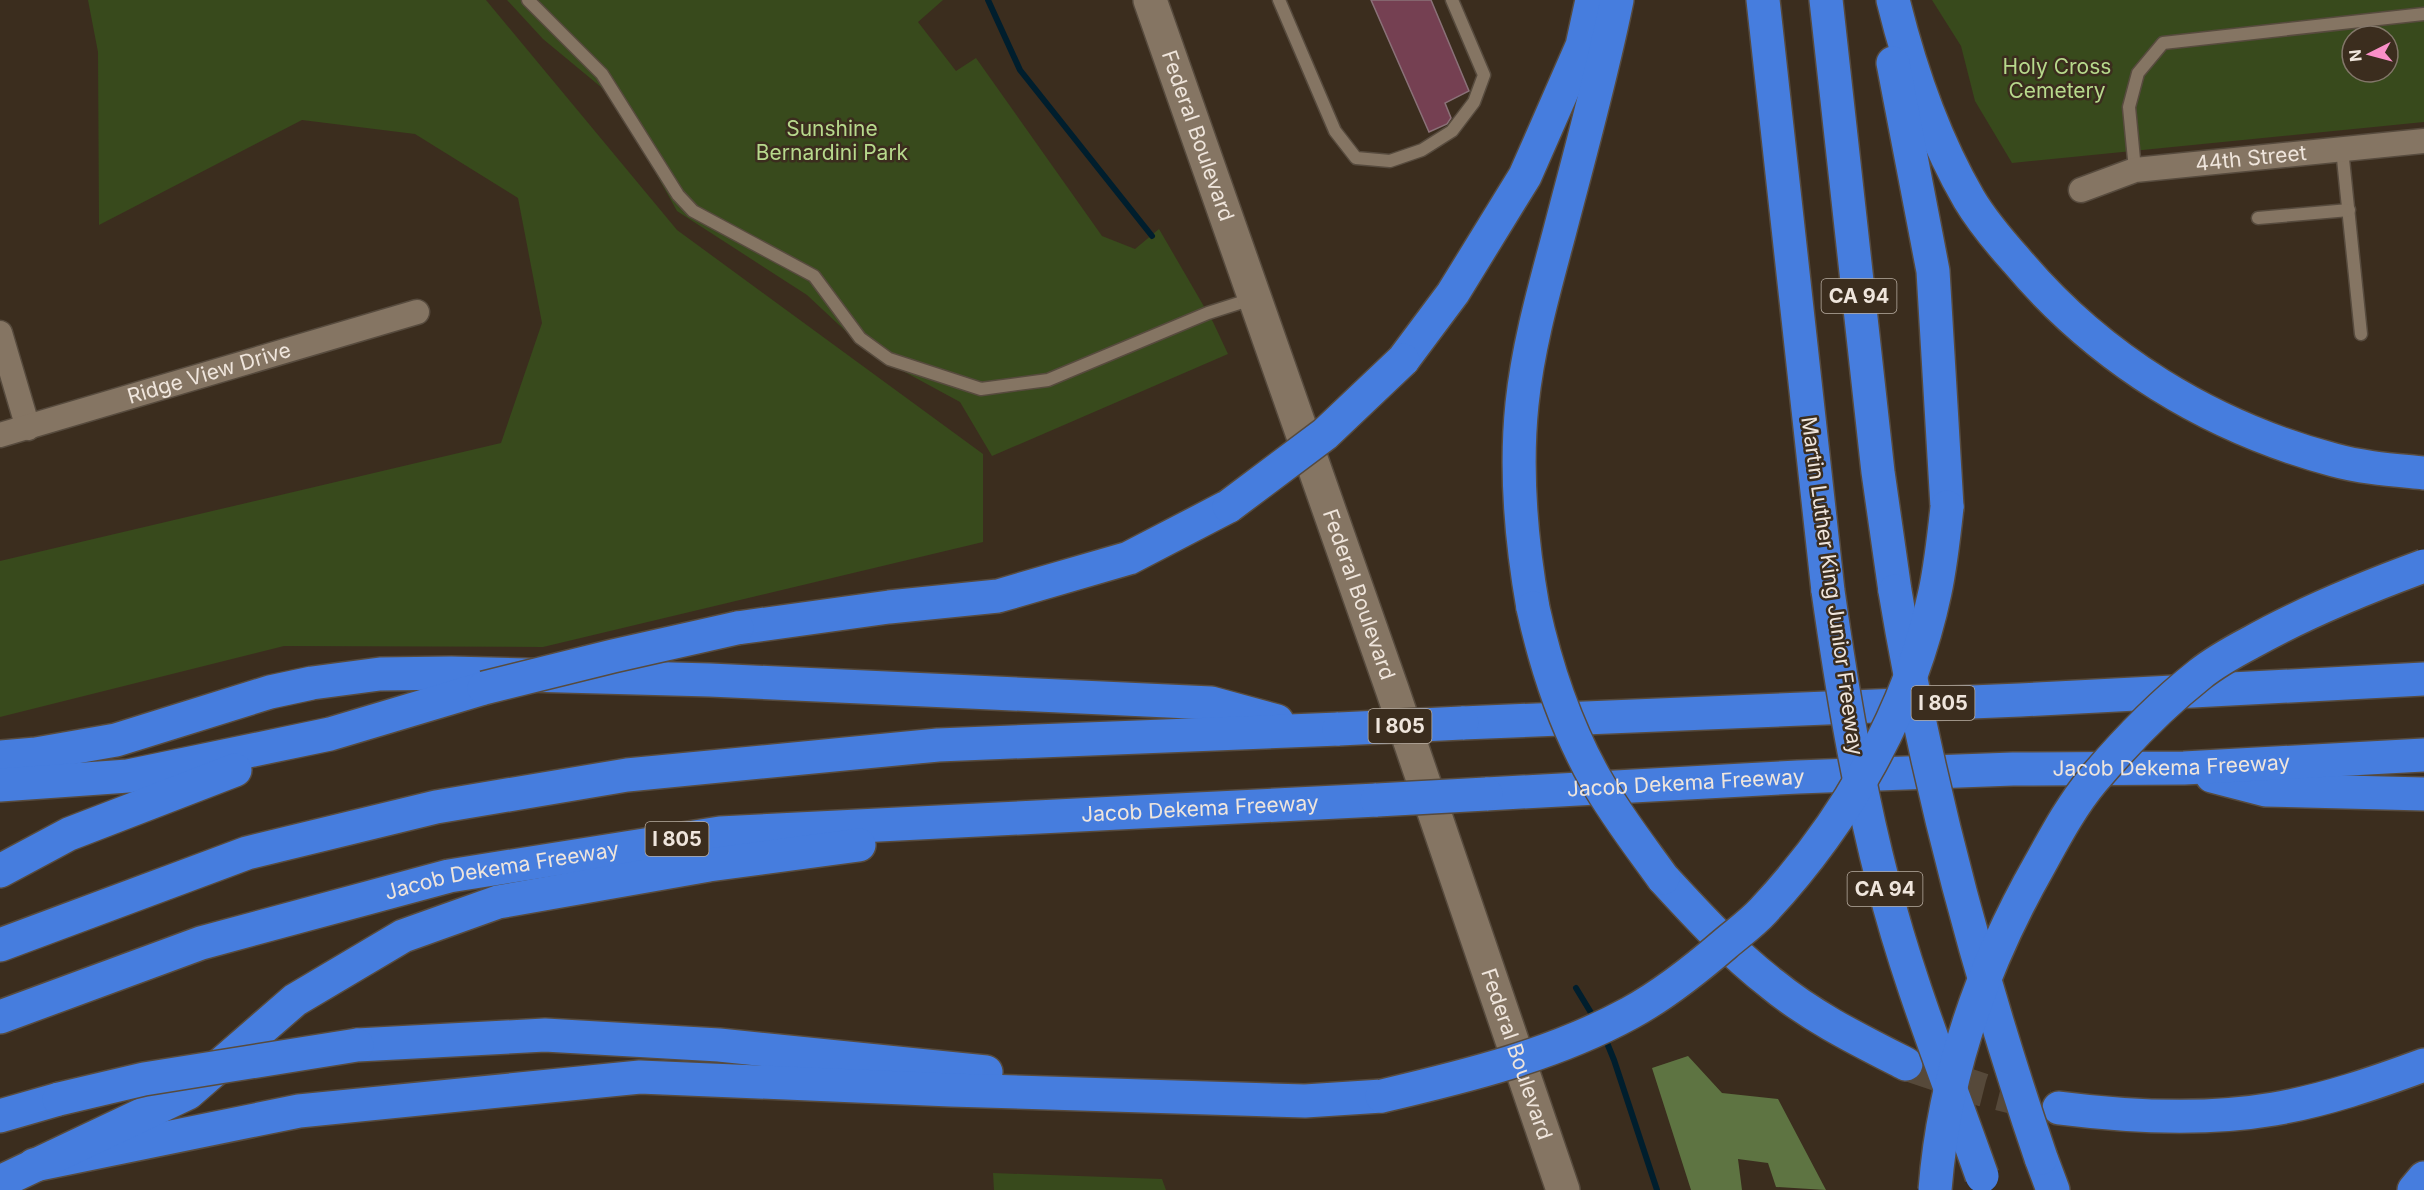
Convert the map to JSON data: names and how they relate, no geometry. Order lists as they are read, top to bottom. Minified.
{"streets":{"highway":["CA 94","Martin Luther King Junior Freeway","I 805","Jacob Dekema Freeway"],"main road":["Federal Boulevard"],"street":["44th Street","Ridge View Drive"]},"parks":["Holy Cross Cemetery","Sunshine Bernardini Park"],"north":"left"}
